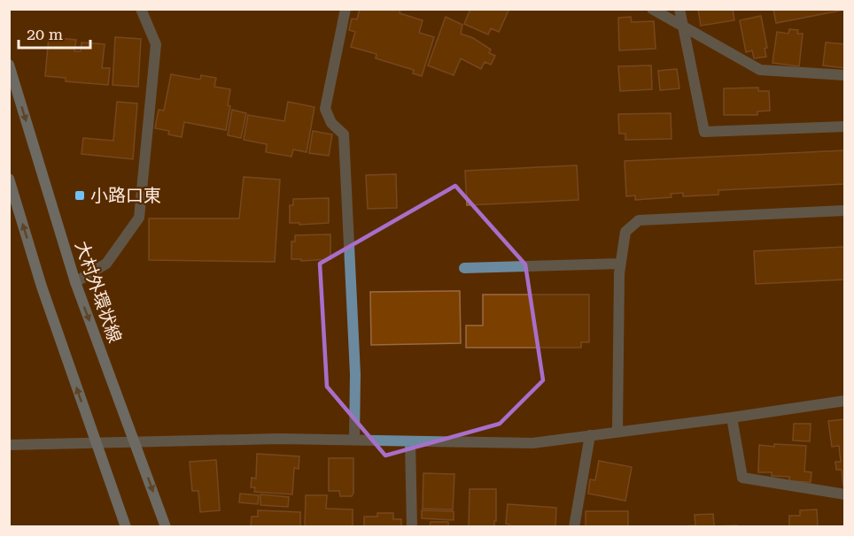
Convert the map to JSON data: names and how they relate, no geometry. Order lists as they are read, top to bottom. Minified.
{"streets":{"main road":["大村外環状線"]},"places":{"transit":["小路口東"]},"scale_bar":"20 m"}
